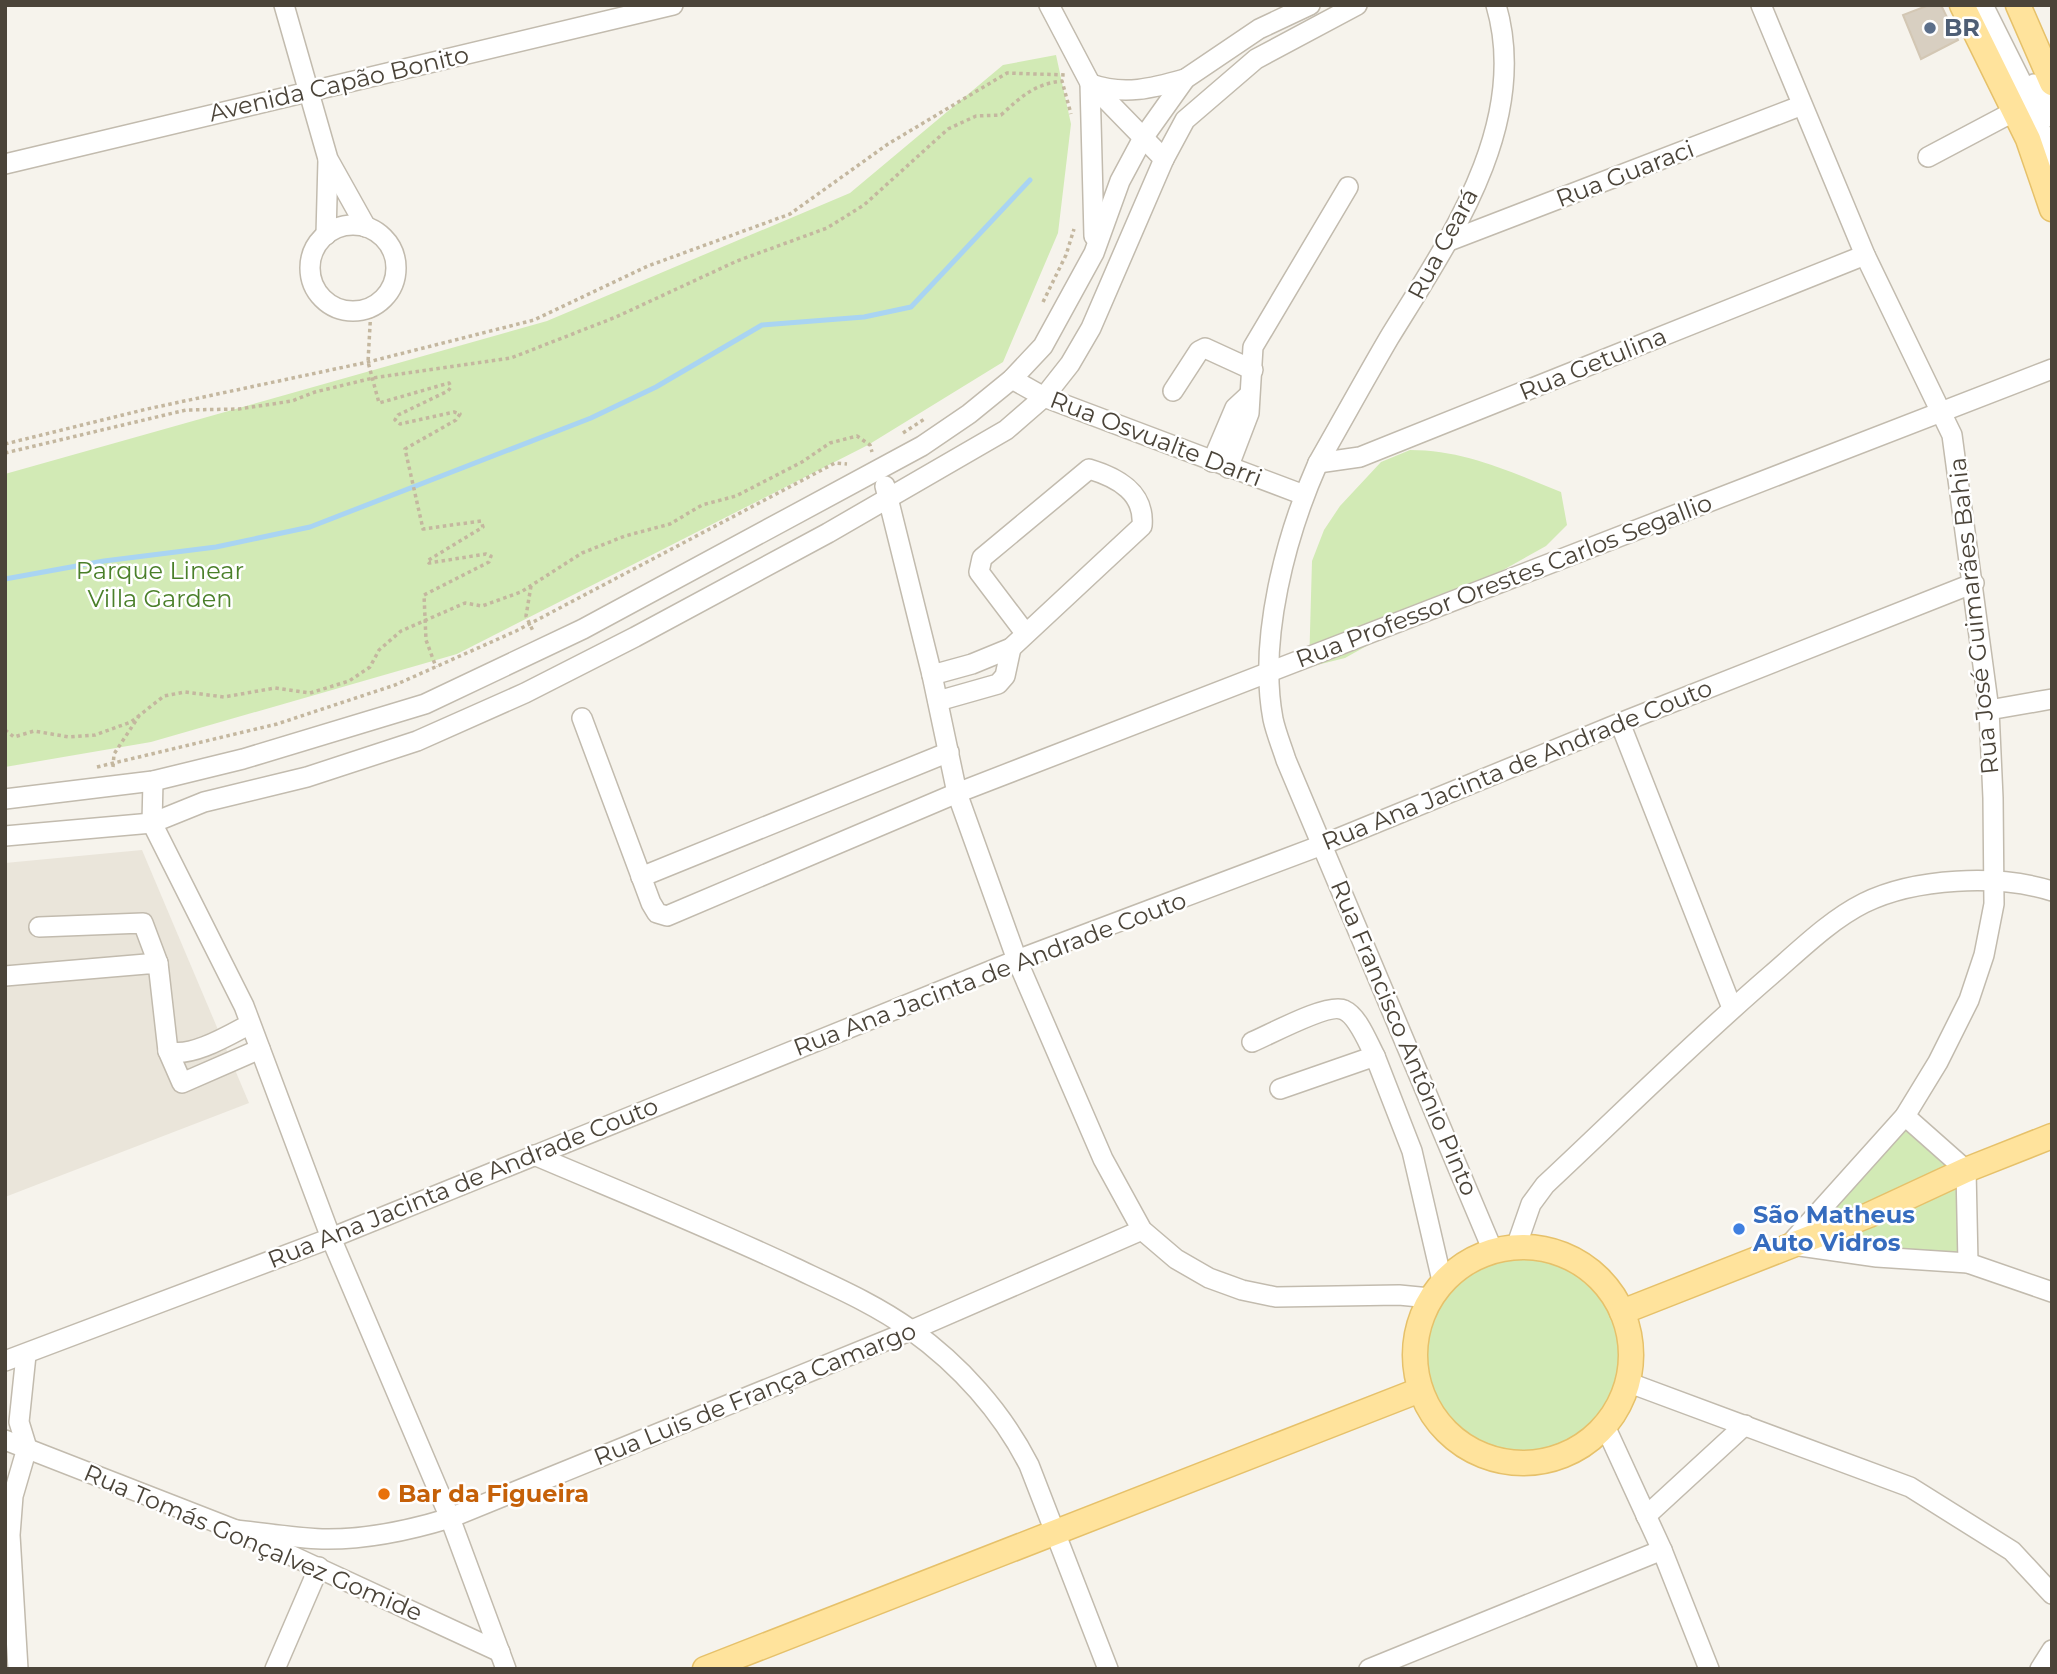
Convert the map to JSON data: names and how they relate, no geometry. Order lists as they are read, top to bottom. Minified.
{"streets":{"street":["Avenida Capão Bonito","Rua Guaraci","Rua Ceará","Rua Getulina","Rua Osvualte Darri","Rua Professor Orestes Carlos Segallio","Rua José Guimarães Bahia","Rua Ana Jacinta de Andrade Couto","Rua Francisco Antônio Pinto","Rua Luis de França Camargo","Rua Tomás Gonçalvez Gomide"]},"crossings":[["Rua Guaraci","Rua Ceará"],["Rua Guaraci","Rua José Guimarães Bahia"],["Rua Ceará","Rua Getulina"],["Rua Ceará","Rua Francisco Antônio Pinto"],["Rua Getulina","Rua José Guimarães Bahia"],["Rua Getulina","Rua Francisco Antônio Pinto"],["Rua Osvualte Darri","Rua Francisco Antônio Pinto"],["Rua Professor Orestes Carlos Segallio","Rua José Guimarães Bahia"],["Rua Professor Orestes Carlos Segallio","Rua Francisco Antônio Pinto"],["Rua José Guimarães Bahia","Rua Ana Jacinta de Andrade Couto"],["Rua Ana Jacinta de Andrade Couto","Rua Francisco Antônio Pinto"],["Rua Luis de França Camargo","Rua Tomás Gonçalvez Gomide"]],"parks":["Parque Linear Villa Garden"],"places":["BR","São Matheus Auto Vidros","Bar da Figueira"]}
